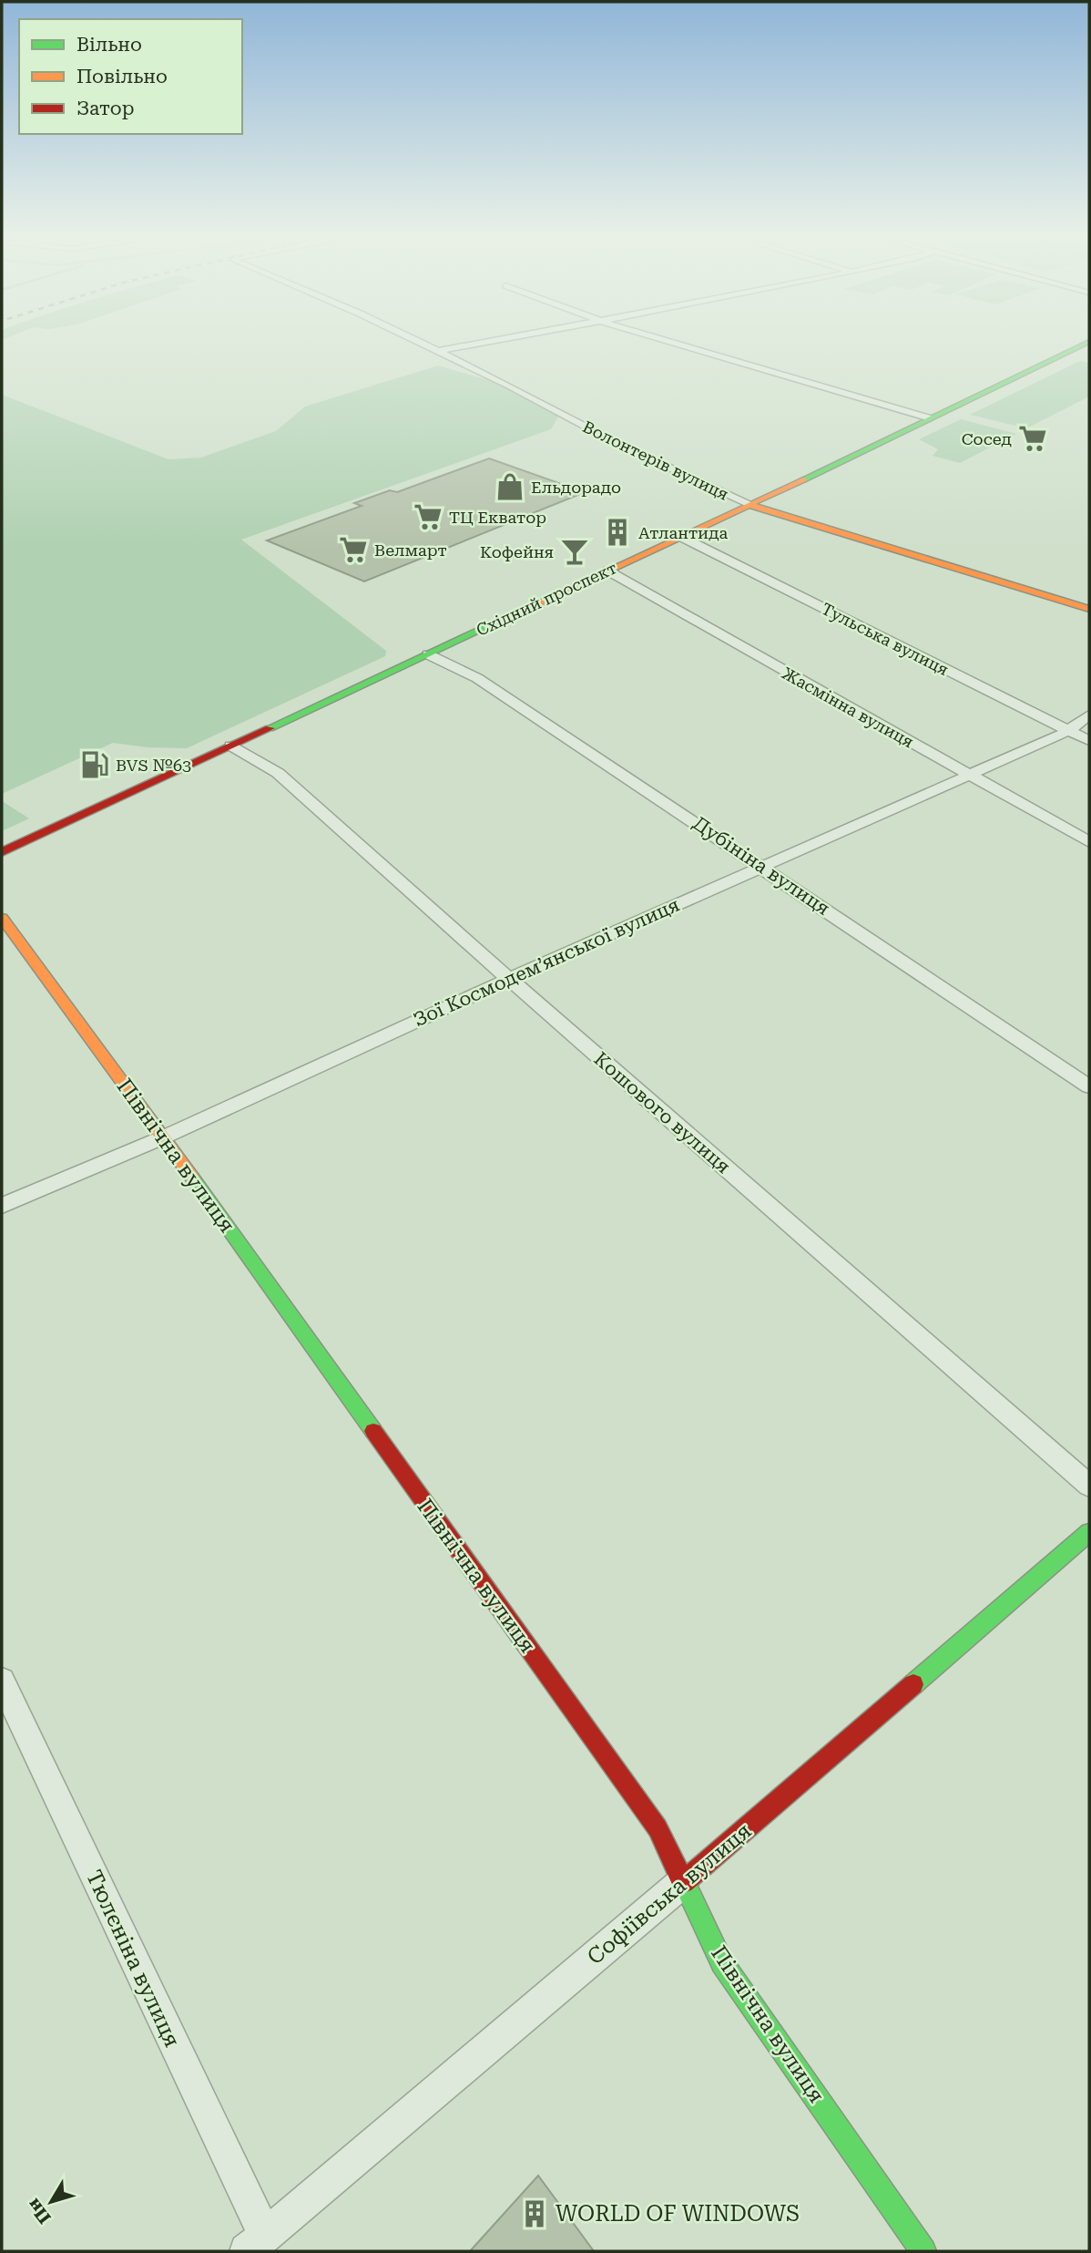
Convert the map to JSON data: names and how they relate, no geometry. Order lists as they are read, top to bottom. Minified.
{"streets":{"main road":["Волонтерів вулиця","Східний проспект","Північна вулиця","Софіївська вулиця"],"street":["Тульська вулиця","Жасмінна вулиця","Дубініна вулиця","Зої Космодем’янської вулиця","Кошового вулиця","Тюлєніна вулиця"]},"crossings":[["Волонтерів вулиця","Східний проспект"],["Східний проспект","Тульська вулиця"],["Східний проспект","Жасмінна вулиця"],["Східний проспект","Дубініна вулиця"],["Східний проспект","Кошового вулиця"],["Тульська вулиця","Зої Космодем’янської вулиця"],["Жасмінна вулиця","Зої Космодем’янської вулиця"],["Дубініна вулиця","Зої Космодем’янської вулиця"],["Зої Космодем’янської вулиця","Кошового вулиця"],["Зої Космодем’янської вулиця","Північна вулиця"],["Північна вулиця","Софіївська вулиця"],["Софіївська вулиця","Тюлєніна вулиця"]],"places":{"supermarket":["Сосед","ТЦ Екватор","Велмарт"],"shop":["Ельдорадо"],"building":["Атлантида","WORLD OF WINDOWS"],"bar":["Кофейня"],"fuel station":["BVS №63"]},"legend":["Вільно","Повільно","Затор"],"north":"bottom left"}
